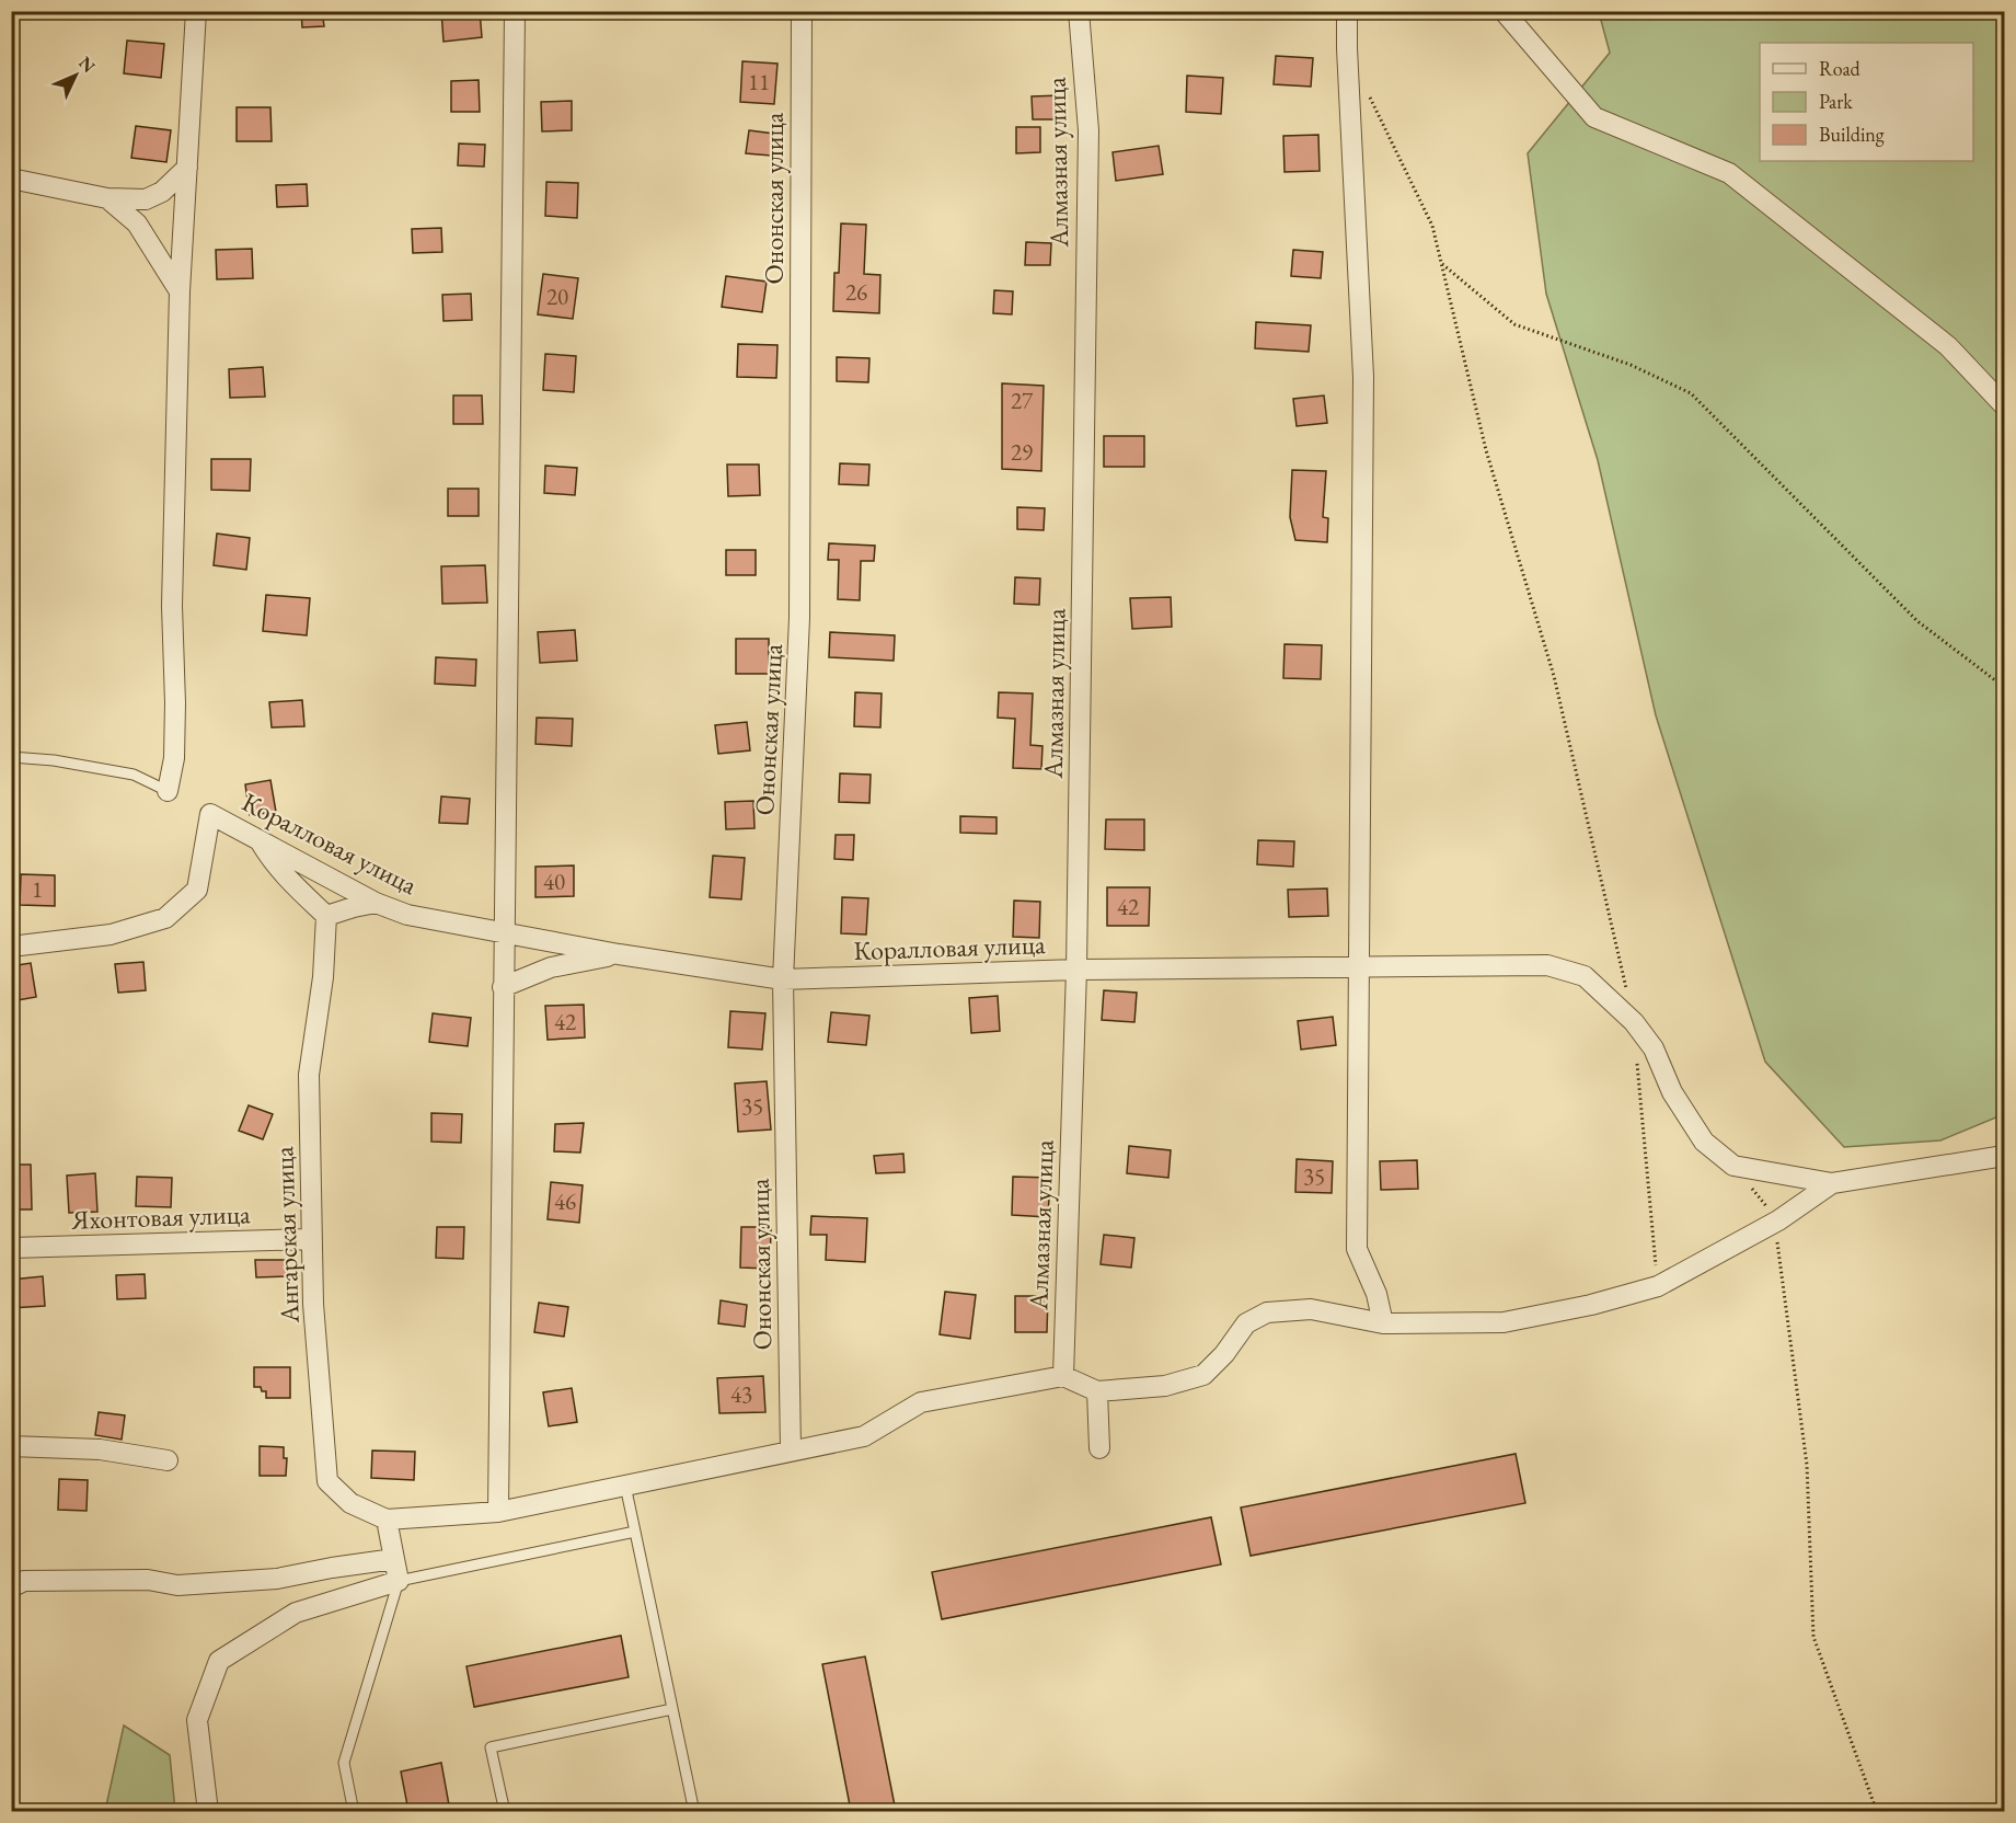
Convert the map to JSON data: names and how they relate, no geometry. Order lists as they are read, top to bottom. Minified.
{"streets":{"street":["Алмазная улица","Ононская улица","Коралловая улица","Яхонтовая улица","Ангарская улица"]},"crossings":[["Алмазная улица","Коралловая улица"],["Ононская улица","Коралловая улица"],["Яхонтовая улица","Ангарская улица"]],"house_numbers":["11","26","20","27","29","40","1","42","42","35","35","46","43"],"legend":["Road","Park","Building"],"north":"top right"}
